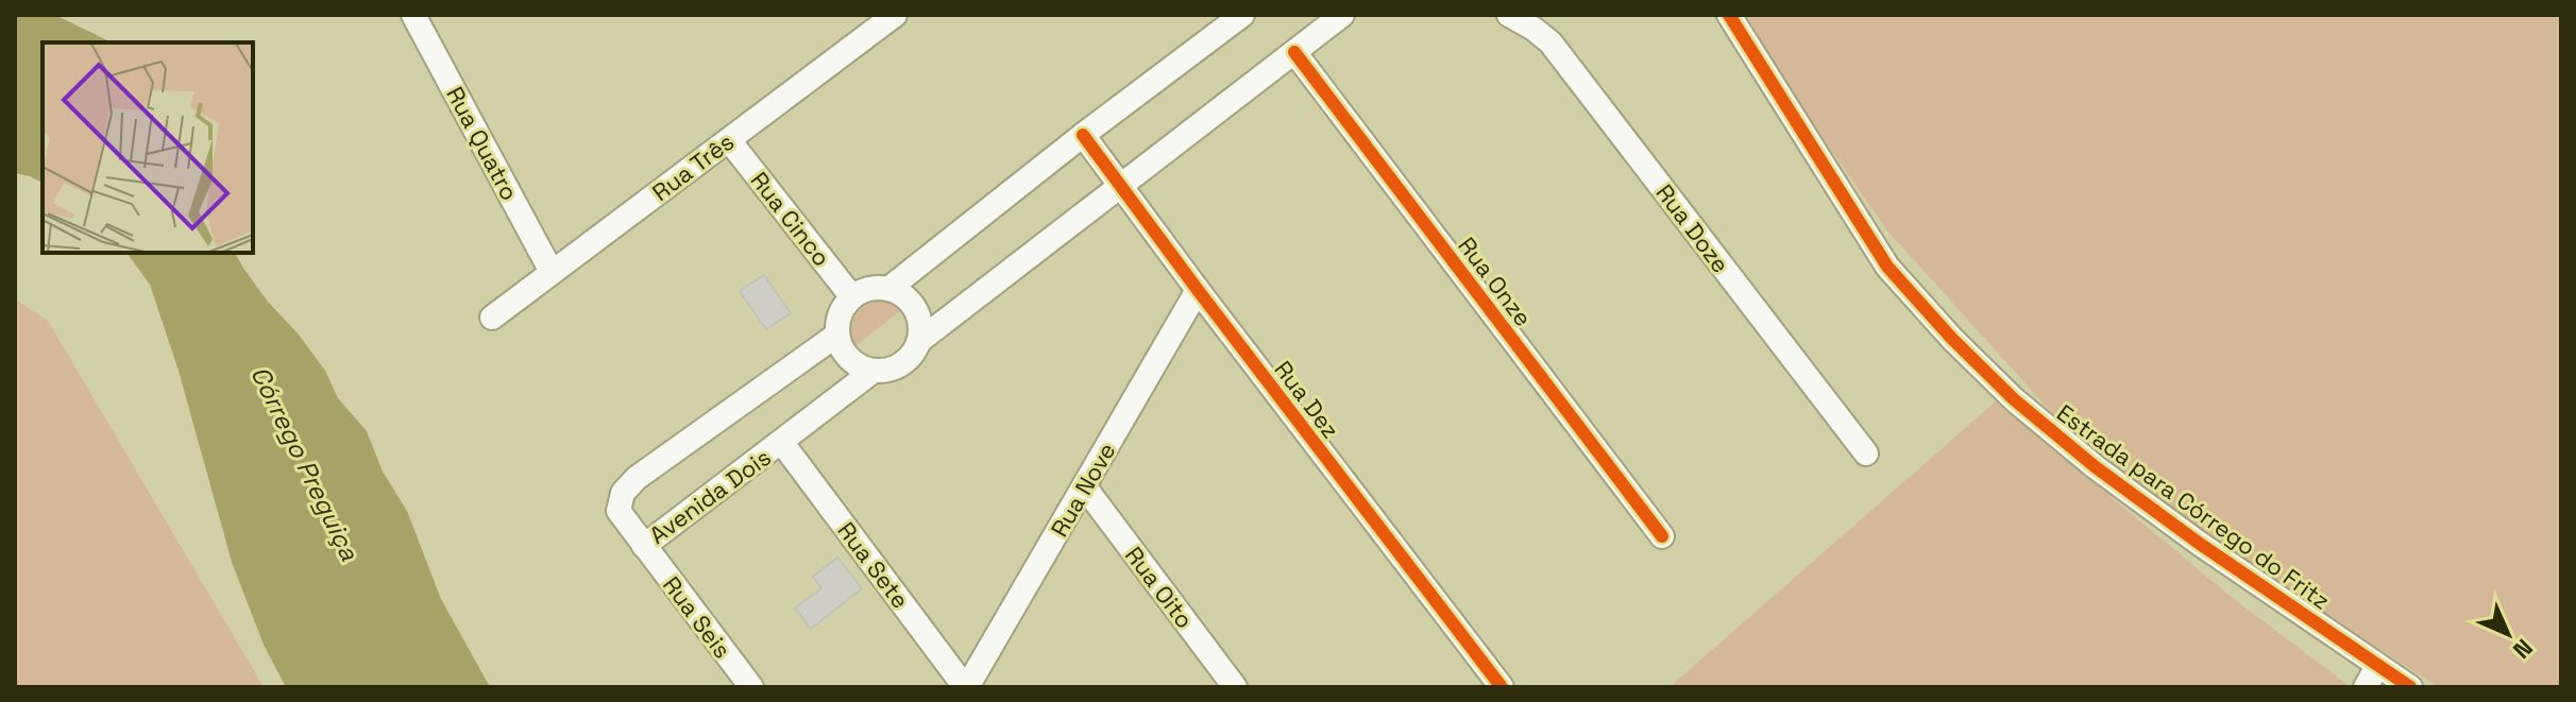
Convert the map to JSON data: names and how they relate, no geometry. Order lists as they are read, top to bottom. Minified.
{"streets":{"street":["Rua Quatro","Rua Três","Rua Cinco","Rua Doze","Rua Onze","Rua Dez","Rua Nove","Avenida Dois","Estrada para Córrego do Fritz","Rua Sete","Rua Oito","Rua Seis"]},"crossings":[["Rua Quatro","Rua Três"],["Rua Três","Rua Cinco"],["Rua Cinco","Avenida Dois"],["Rua Onze","Avenida Dois"],["Rua Dez","Rua Nove"],["Rua Dez","Avenida Dois"],["Rua Nove","Rua Sete"],["Rua Nove","Rua Oito"],["Avenida Dois","Rua Sete"],["Avenida Dois","Rua Seis"]],"water":["Córrego Preguiça"],"north":"bottom right"}
